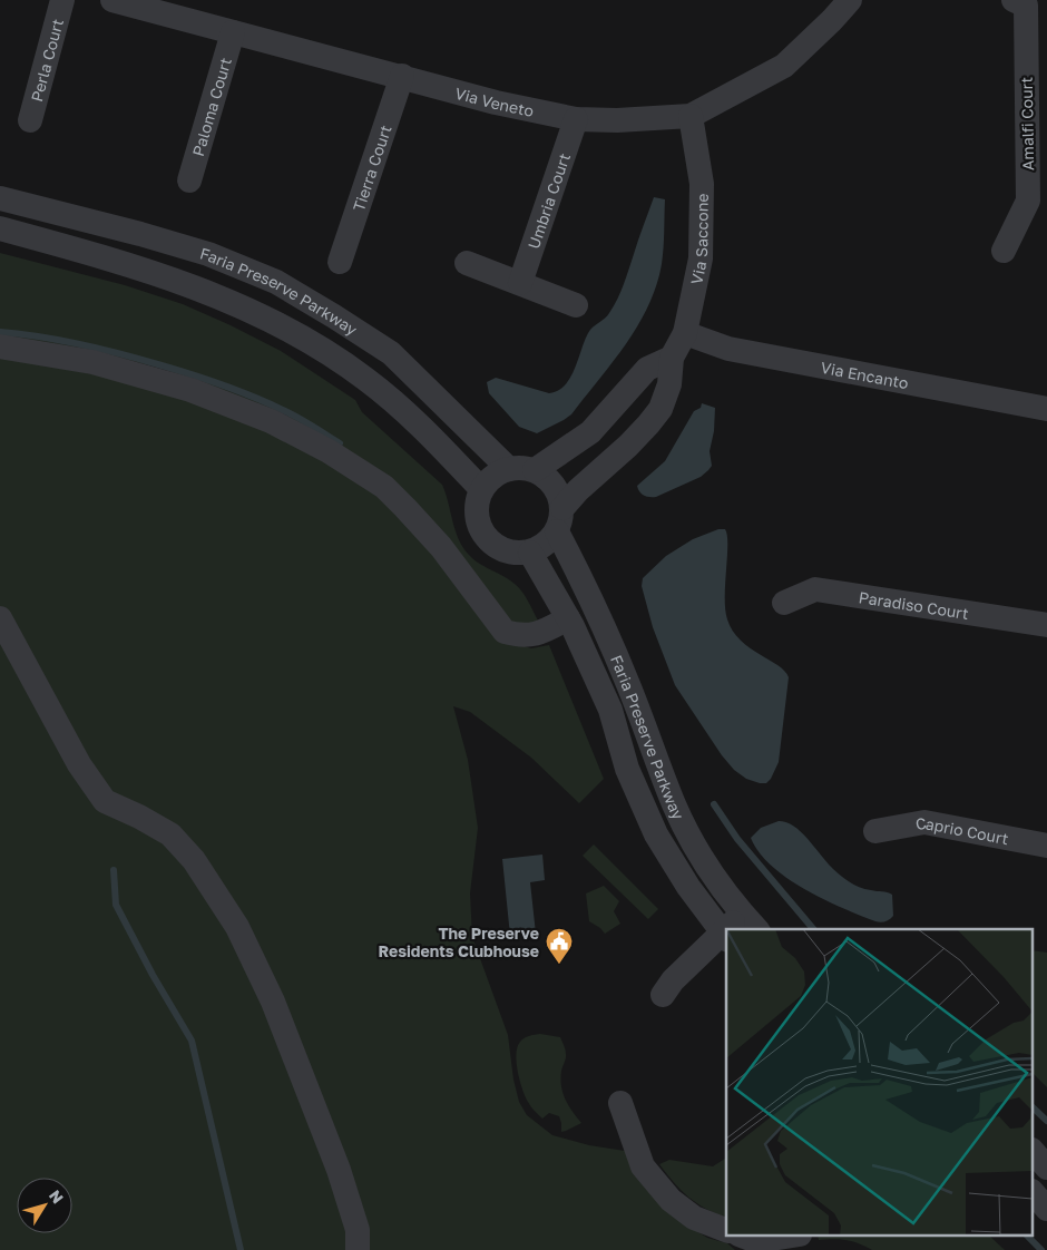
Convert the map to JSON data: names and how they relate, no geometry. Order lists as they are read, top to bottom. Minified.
{"streets":{"street":["Perla Court","Via Veneto","Paloma Court","Amalfi Court","Tierra Court","Umbria Court","Via Saccone","Faria Preserve Parkway","Via Encanto","Paradiso Court","Caprio Court"]},"crossings":[["Via Veneto","Paloma Court"],["Via Veneto","Tierra Court"],["Via Veneto","Umbria Court"],["Via Veneto","Via Saccone"],["Via Saccone","Faria Preserve Parkway"],["Via Saccone","Via Encanto"]],"places":{"public building":["The Preserve Residents Clubhouse"]},"north":"top right"}
